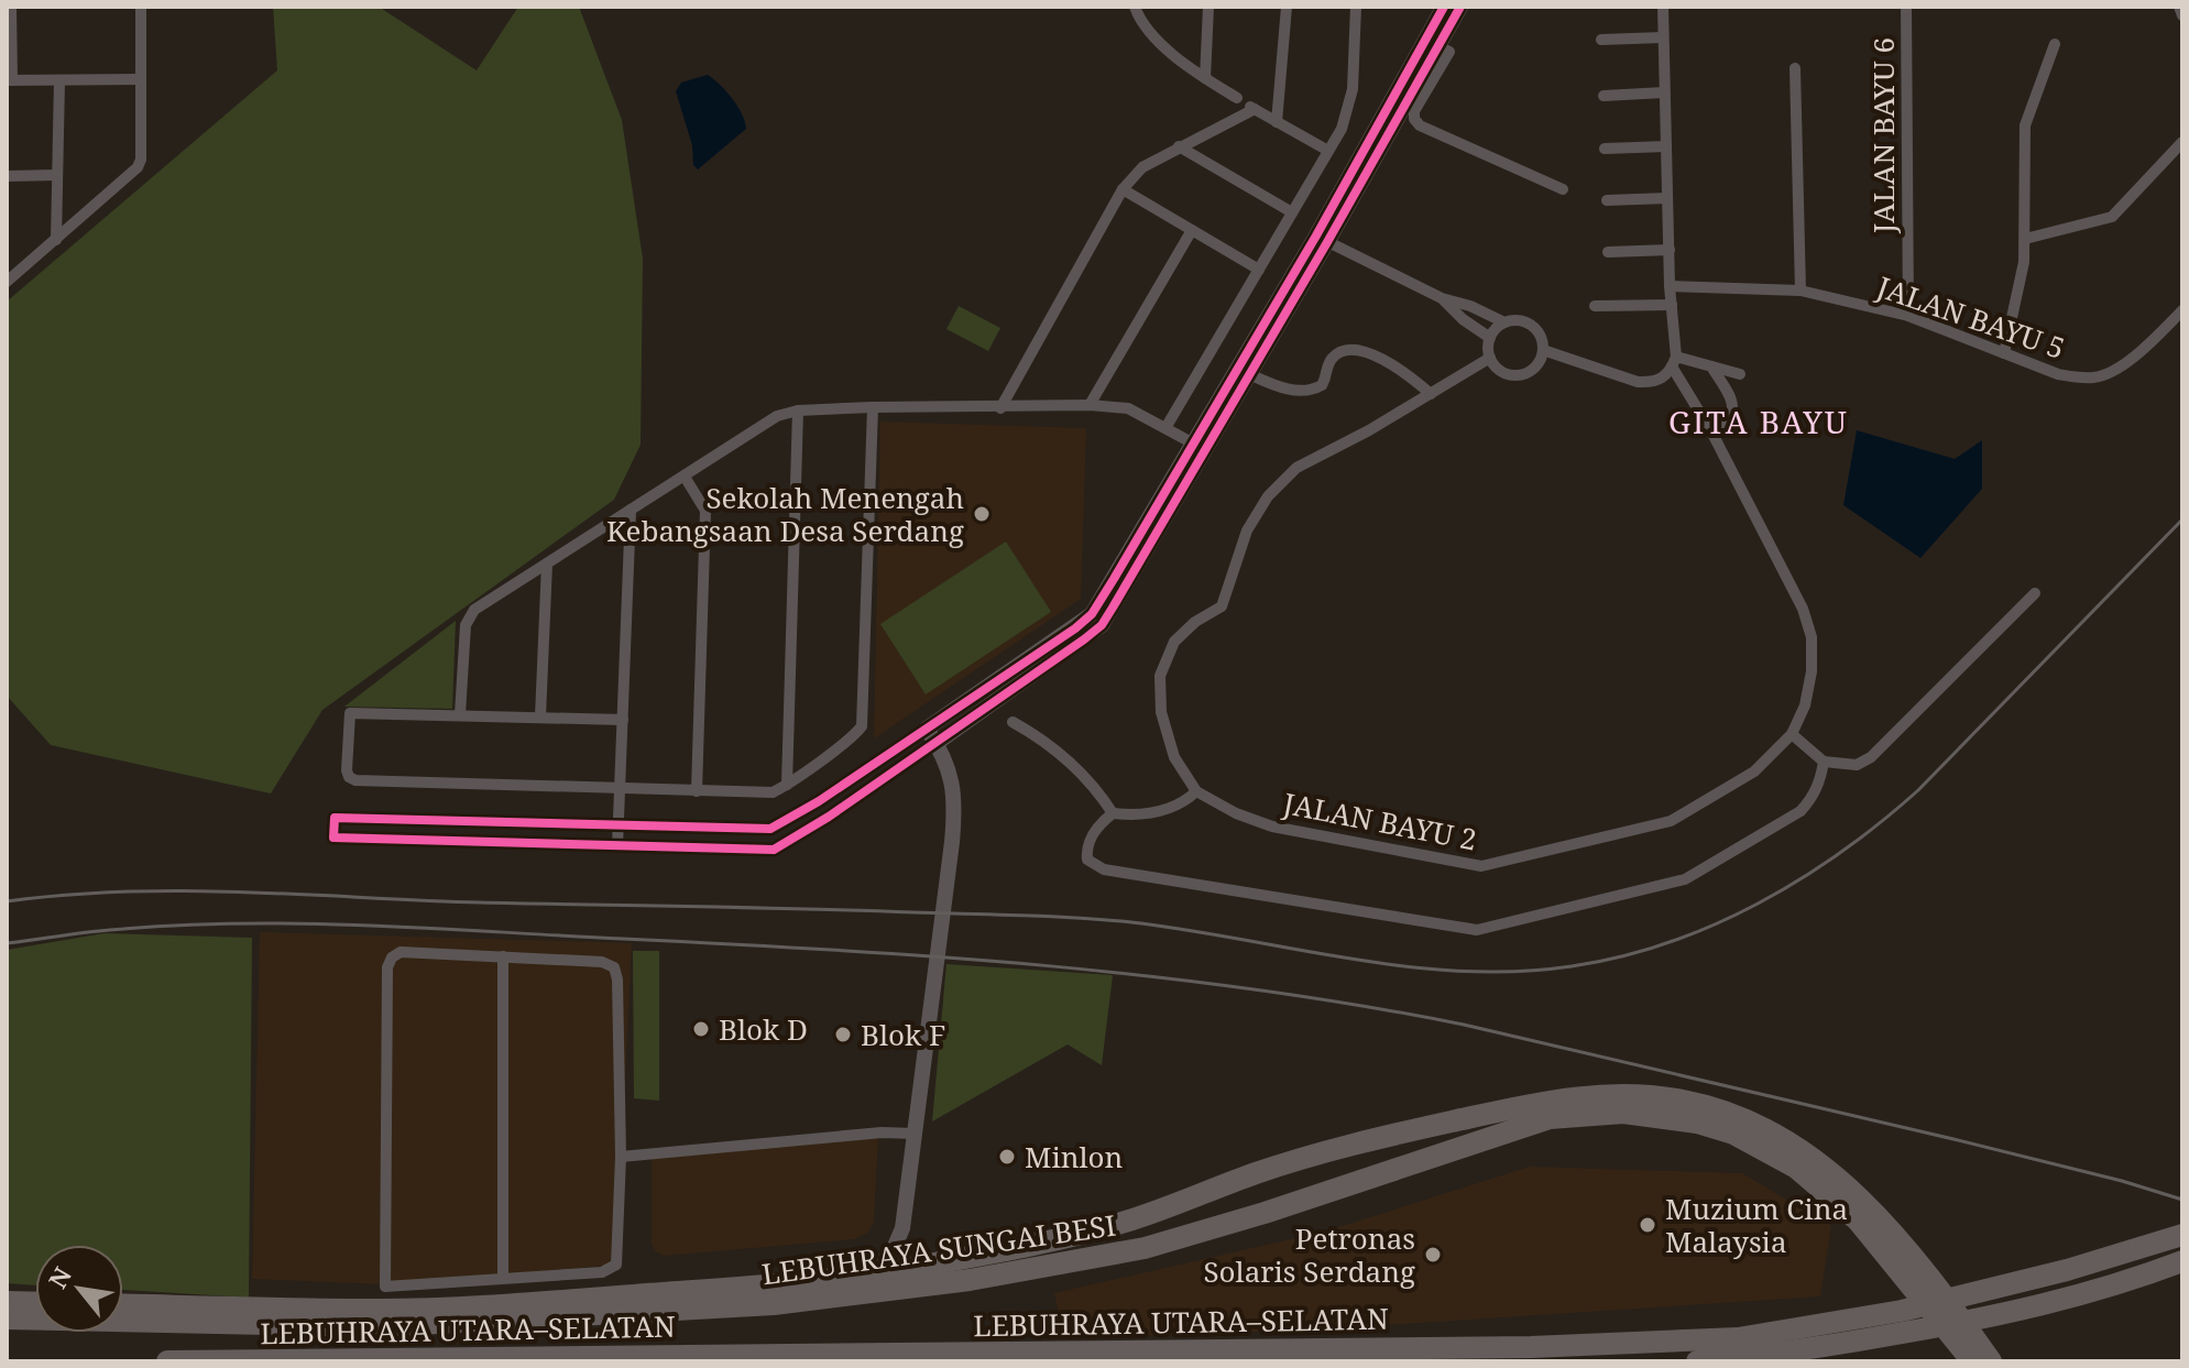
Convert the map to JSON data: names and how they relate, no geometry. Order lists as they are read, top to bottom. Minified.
{"streets":{"highway":["LEBUHRAYA SUNGAI BESI","LEBUHRAYA UTARA–SELATAN"],"street":["JALAN BAYU 6","JALAN BAYU 5","JALAN BAYU 2"]},"crossings":[["JALAN BAYU 6","JALAN BAYU 5"]],"districts":["GITA BAYU"],"places":["Sekolah Menengah Kebangsaan Desa Serdang","Blok D","Blok F","Minlon","Muzium Cina Malaysia","Petronas Solaris Serdang"],"north":"top left"}
